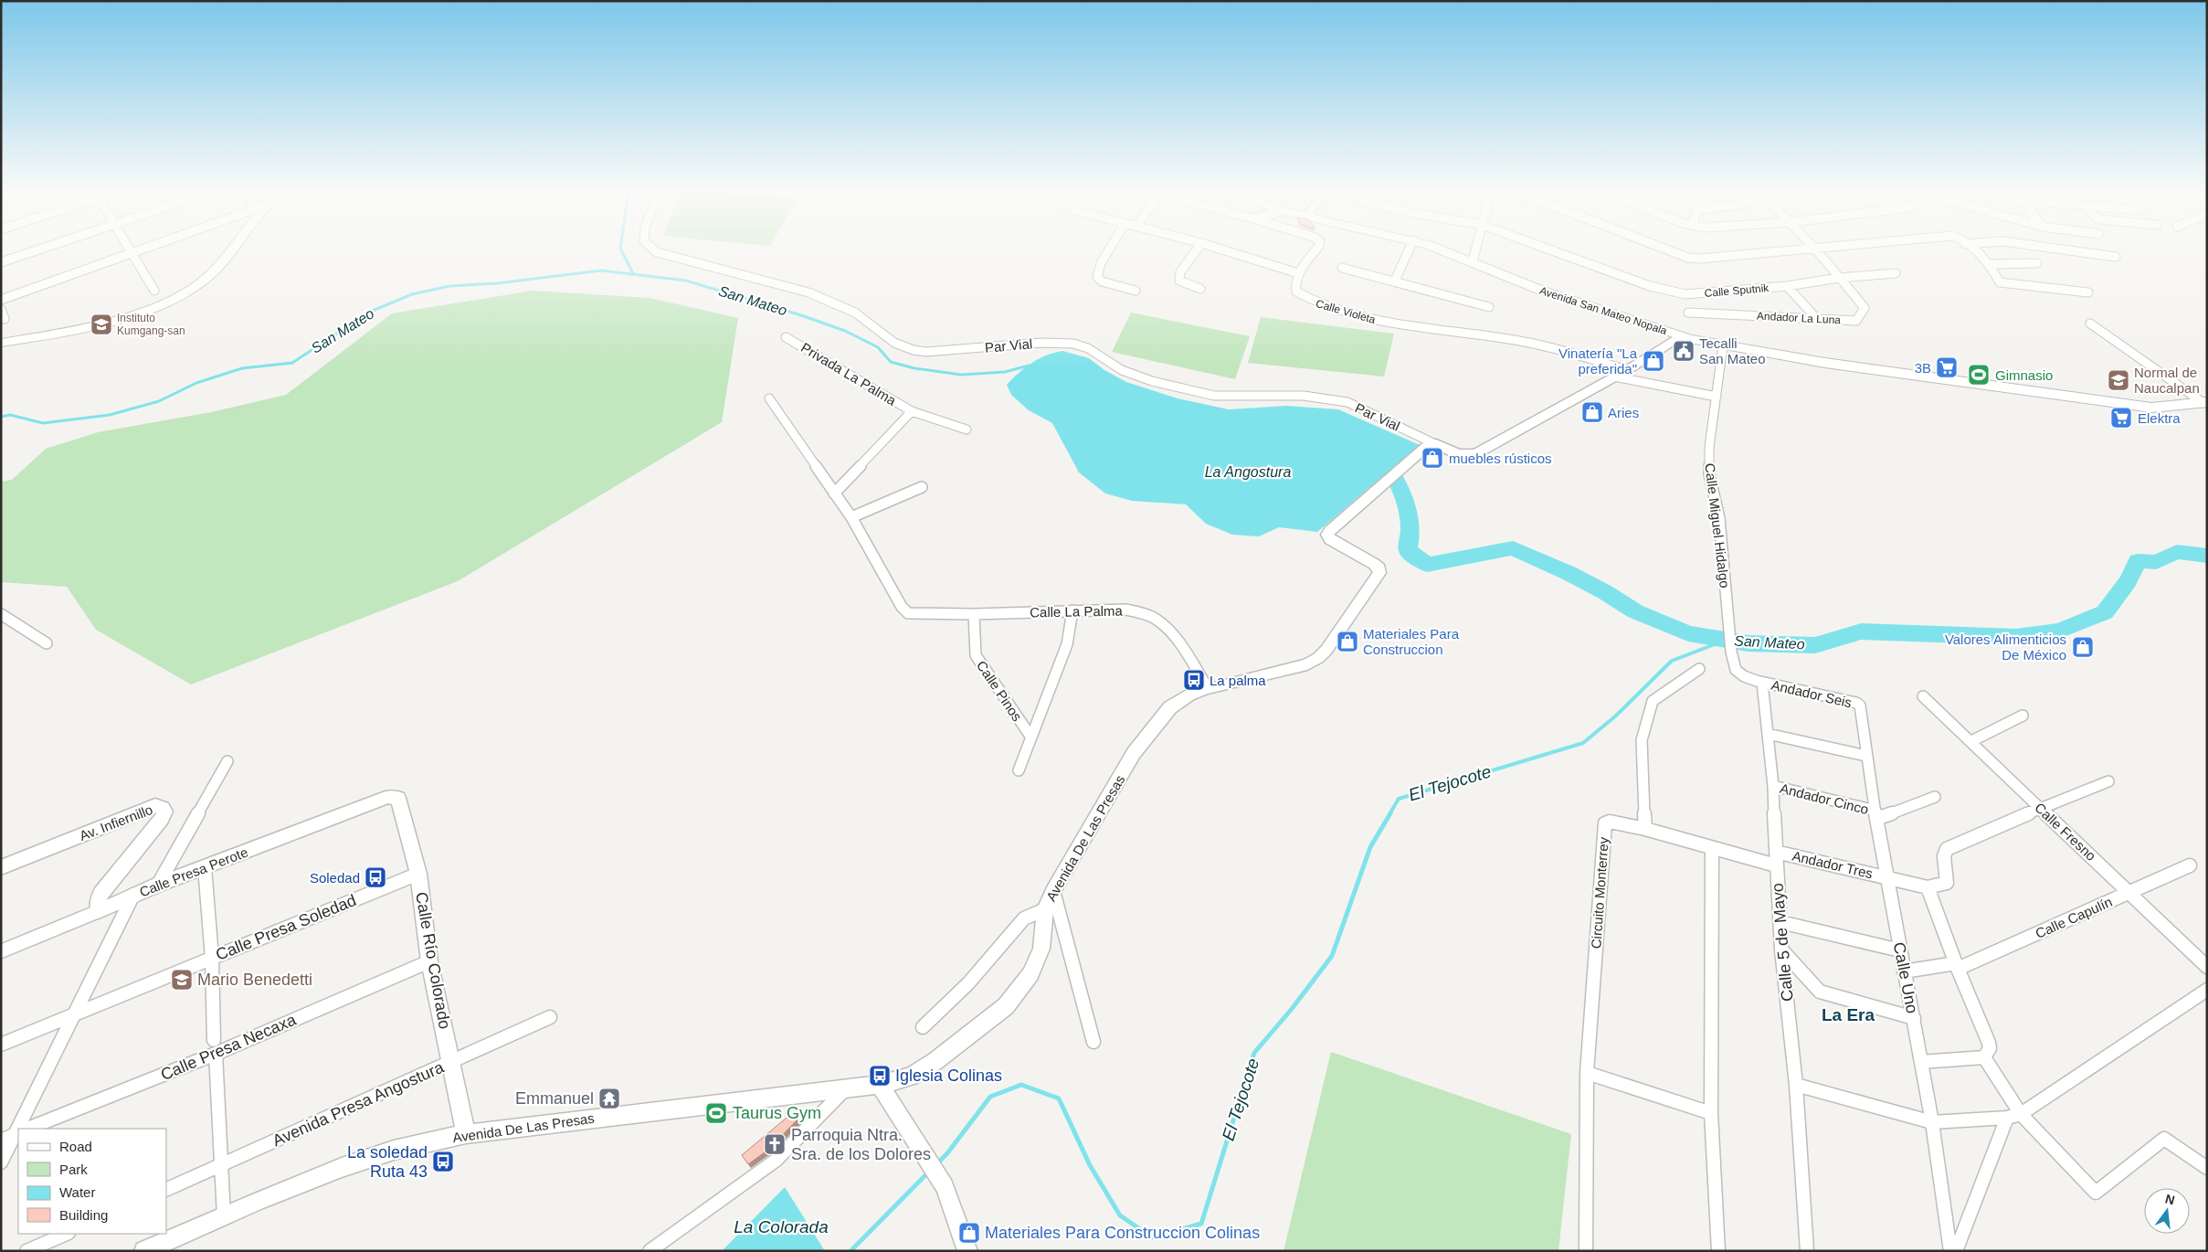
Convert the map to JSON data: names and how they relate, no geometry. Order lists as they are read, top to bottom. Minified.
{"streets":{"main road":["Avenida San Mateo Nopala","Av. Infiernillo","Avenida De Las Presas","Calle Presa Perote","Calle Río Colorado"],"street":["Calle Sputnik","Calle Violeta","Andador La Luna","Par Vial","Privada La Palma","Calle Miguel Hidalgo","Calle La Palma","Calle Pinos","Andador Seis","Andador Cinco","Calle Fresno","Andador Tres","Circuito Monterrey","Calle Capulín","Calle Presa Soledad","Calle 5 de Mayo","Calle Uno","Calle Presa Necaxa","Avenida Presa Angostura"]},"crossings":[["Calle Sputnik","Andador La Luna"],["Avenida San Mateo Nopala","Calle Miguel Hidalgo"],["Par Vial","Avenida De Las Presas"],["Calle Miguel Hidalgo","Andador Seis"],["Calle Miguel Hidalgo","Calle 5 de Mayo"],["Calle La Palma","Calle Pinos"],["Calle La Palma","Avenida De Las Presas"],["Andador Seis","Calle 5 de Mayo"],["Andador Seis","Calle Uno"],["Andador Cinco","Calle 5 de Mayo"],["Andador Cinco","Calle Uno"],["Av. Infiernillo","Calle Presa Perote"],["Calle Fresno","Calle Capulín"],["Avenida De Las Presas","Calle Río Colorado"],["Andador Tres","Calle 5 de Mayo"],["Andador Tres","Calle Uno"],["Calle Presa Perote","Calle Río Colorado"],["Circuito Monterrey","Calle 5 de Mayo"],["Calle Capulín","Calle Uno"],["Calle Presa Soledad","Calle Río Colorado"],["Calle Río Colorado","Calle Presa Necaxa"],["Calle Río Colorado","Avenida Presa Angostura"]],"districts":["La Era"],"water":["San Mateo","La Angostura","El Tejocote","La Colorada"],"places":{"school or university":["Instituto Kumgang-san","Normal de Naucalpan","Mario Benedetti"],"public building":["Tecalli San Mateo"],"shop":["Vinatería \"La preferida\"","Aries","muebles rústicos","Materiales Para Construccion","Valores Alimenticios De México","Materiales Para Construccion Colinas"],"supermarket":["3B","Elektra"],"sports":["Gimnasio","Taurus Gym"],"bus stop":["La palma","Soledad","Iglesia Colinas","La soledad Ruta 43"],"temple":["Emmanuel"],"church":["Parroquia Ntra. Sra. de los Dolores"]},"legend":["Road","Park","Water","Building"],"north":"top"}
